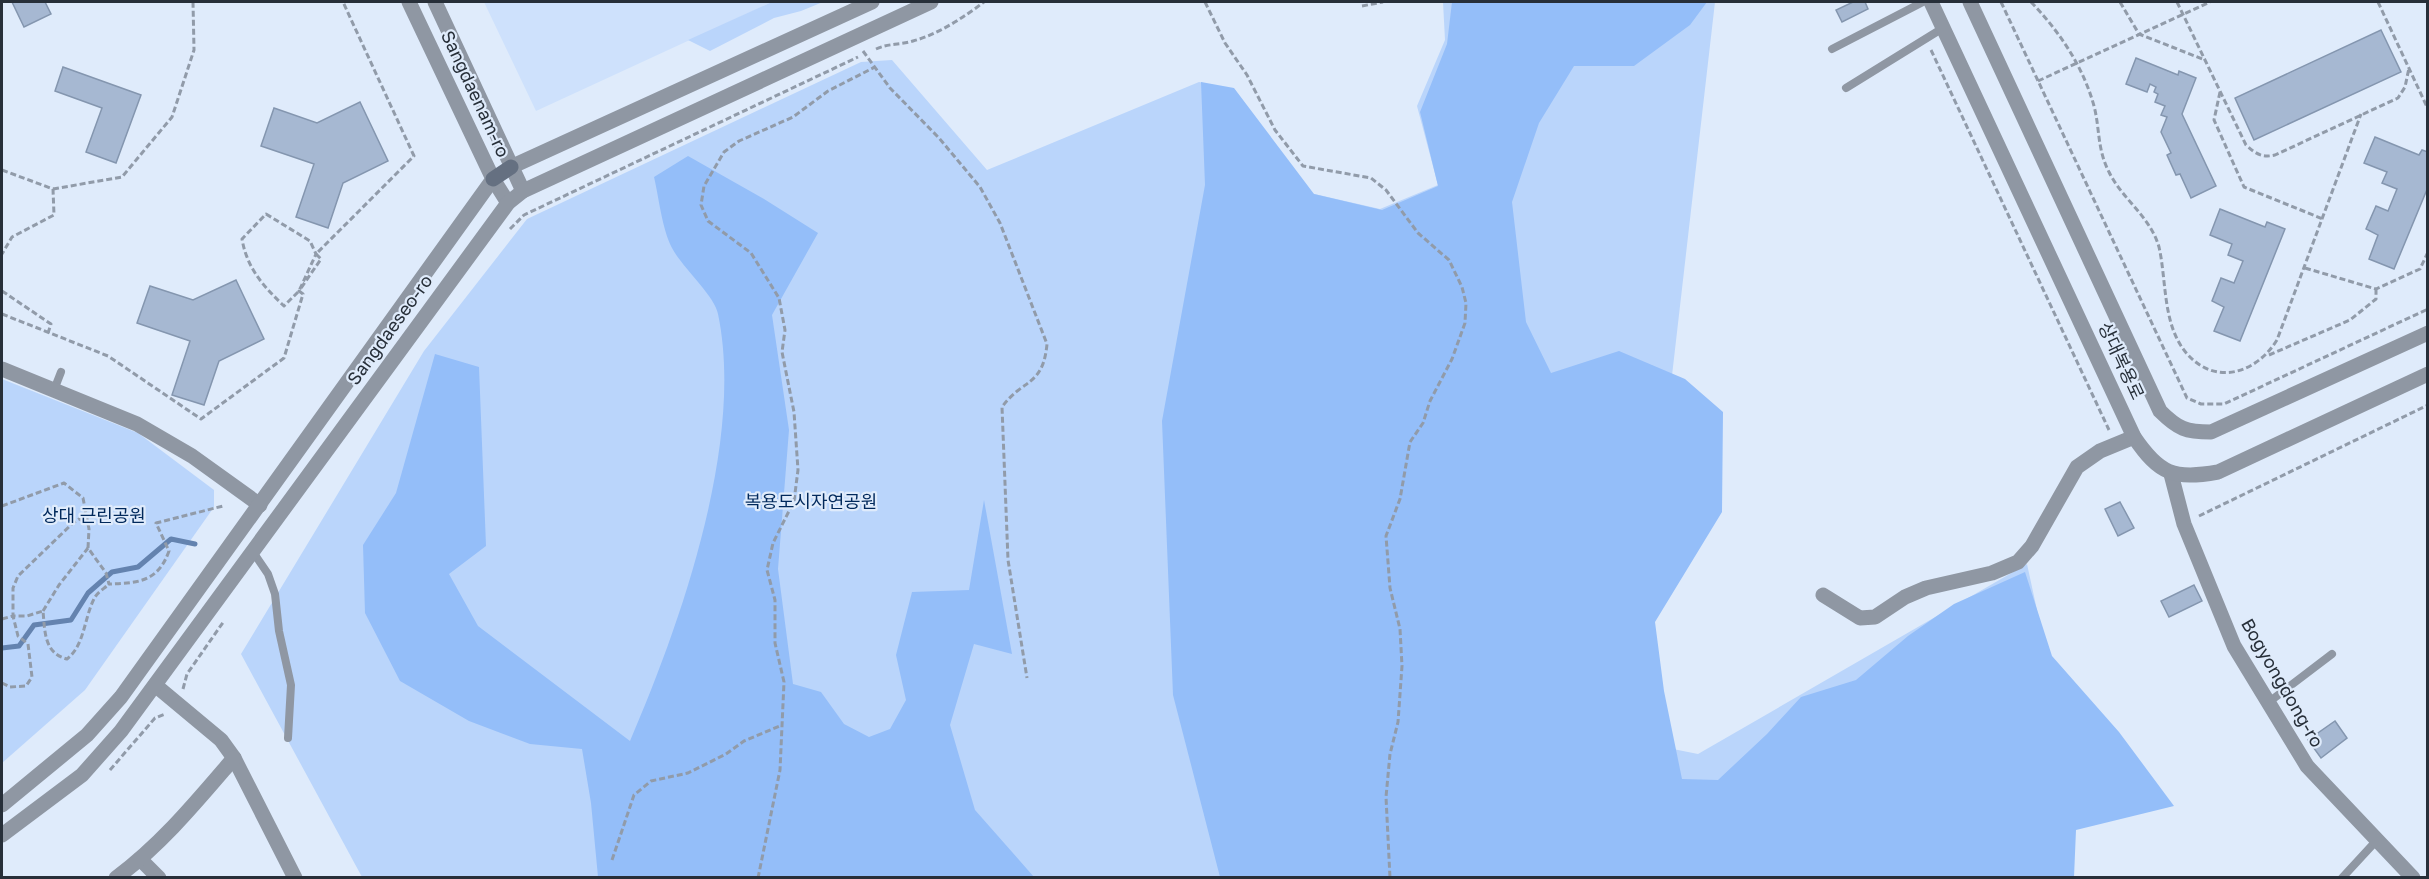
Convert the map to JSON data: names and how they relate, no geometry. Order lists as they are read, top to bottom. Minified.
{"streets":{"main road":["Sangdaeseo-ro"],"street":["Sangdaenam-ro","상대복용로","Bogyongdong-ro"]},"crossings":[["Sangdaenam-ro","Sangdaeseo-ro"],["상대복용로","Bogyongdong-ro"]],"parks":["복용도시자연공원","상대 근린공원"]}
